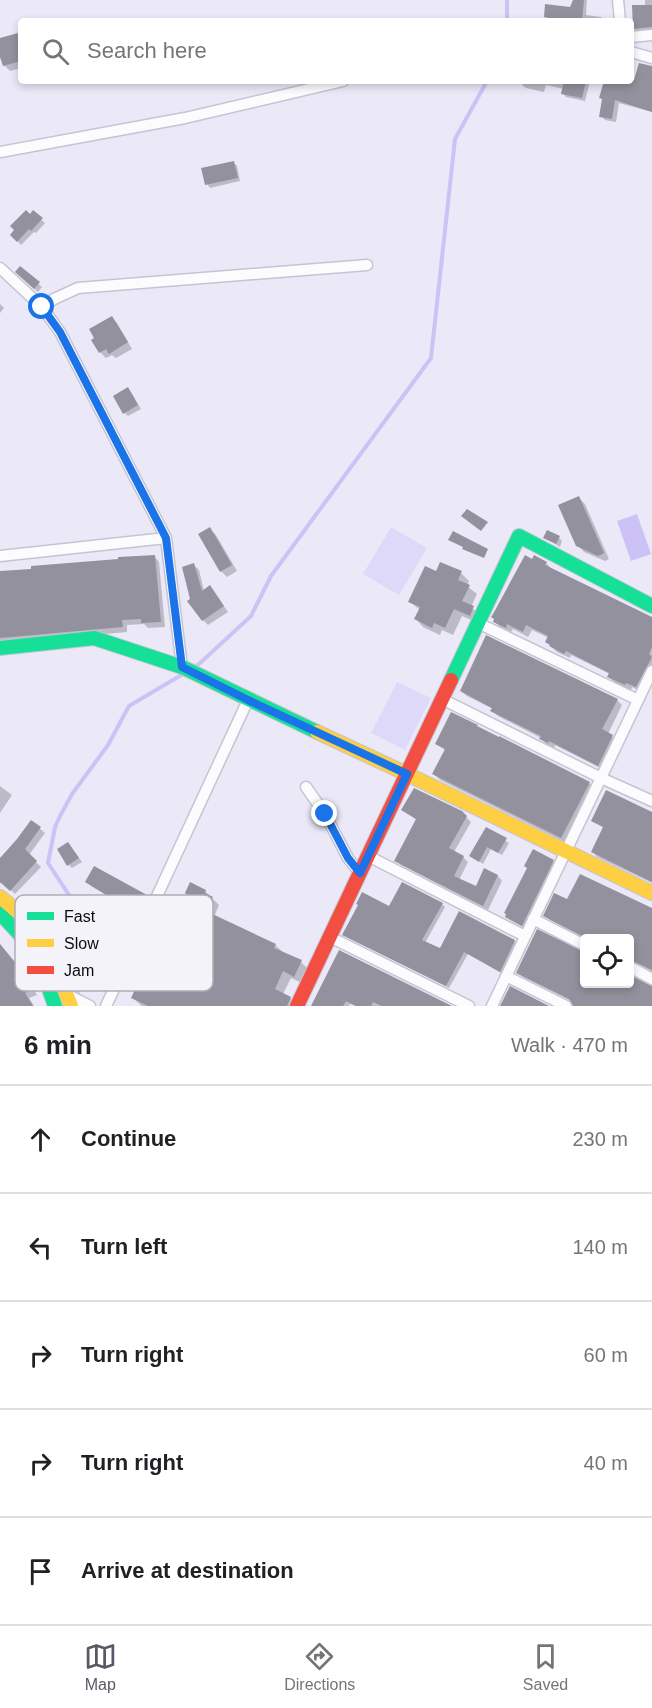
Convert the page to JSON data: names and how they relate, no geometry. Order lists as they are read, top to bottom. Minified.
{"legend":["Fast","Slow","Jam"],"page":{"search":"Search here","heading":["6 min","Walk · 470 m"],"list":[["Continue","230 m"],["Turn left","140 m"],["Turn right","60 m"],["Turn right","40 m"],"Arrive at destination"],"nav":["Map","Directions","Saved"]}}
